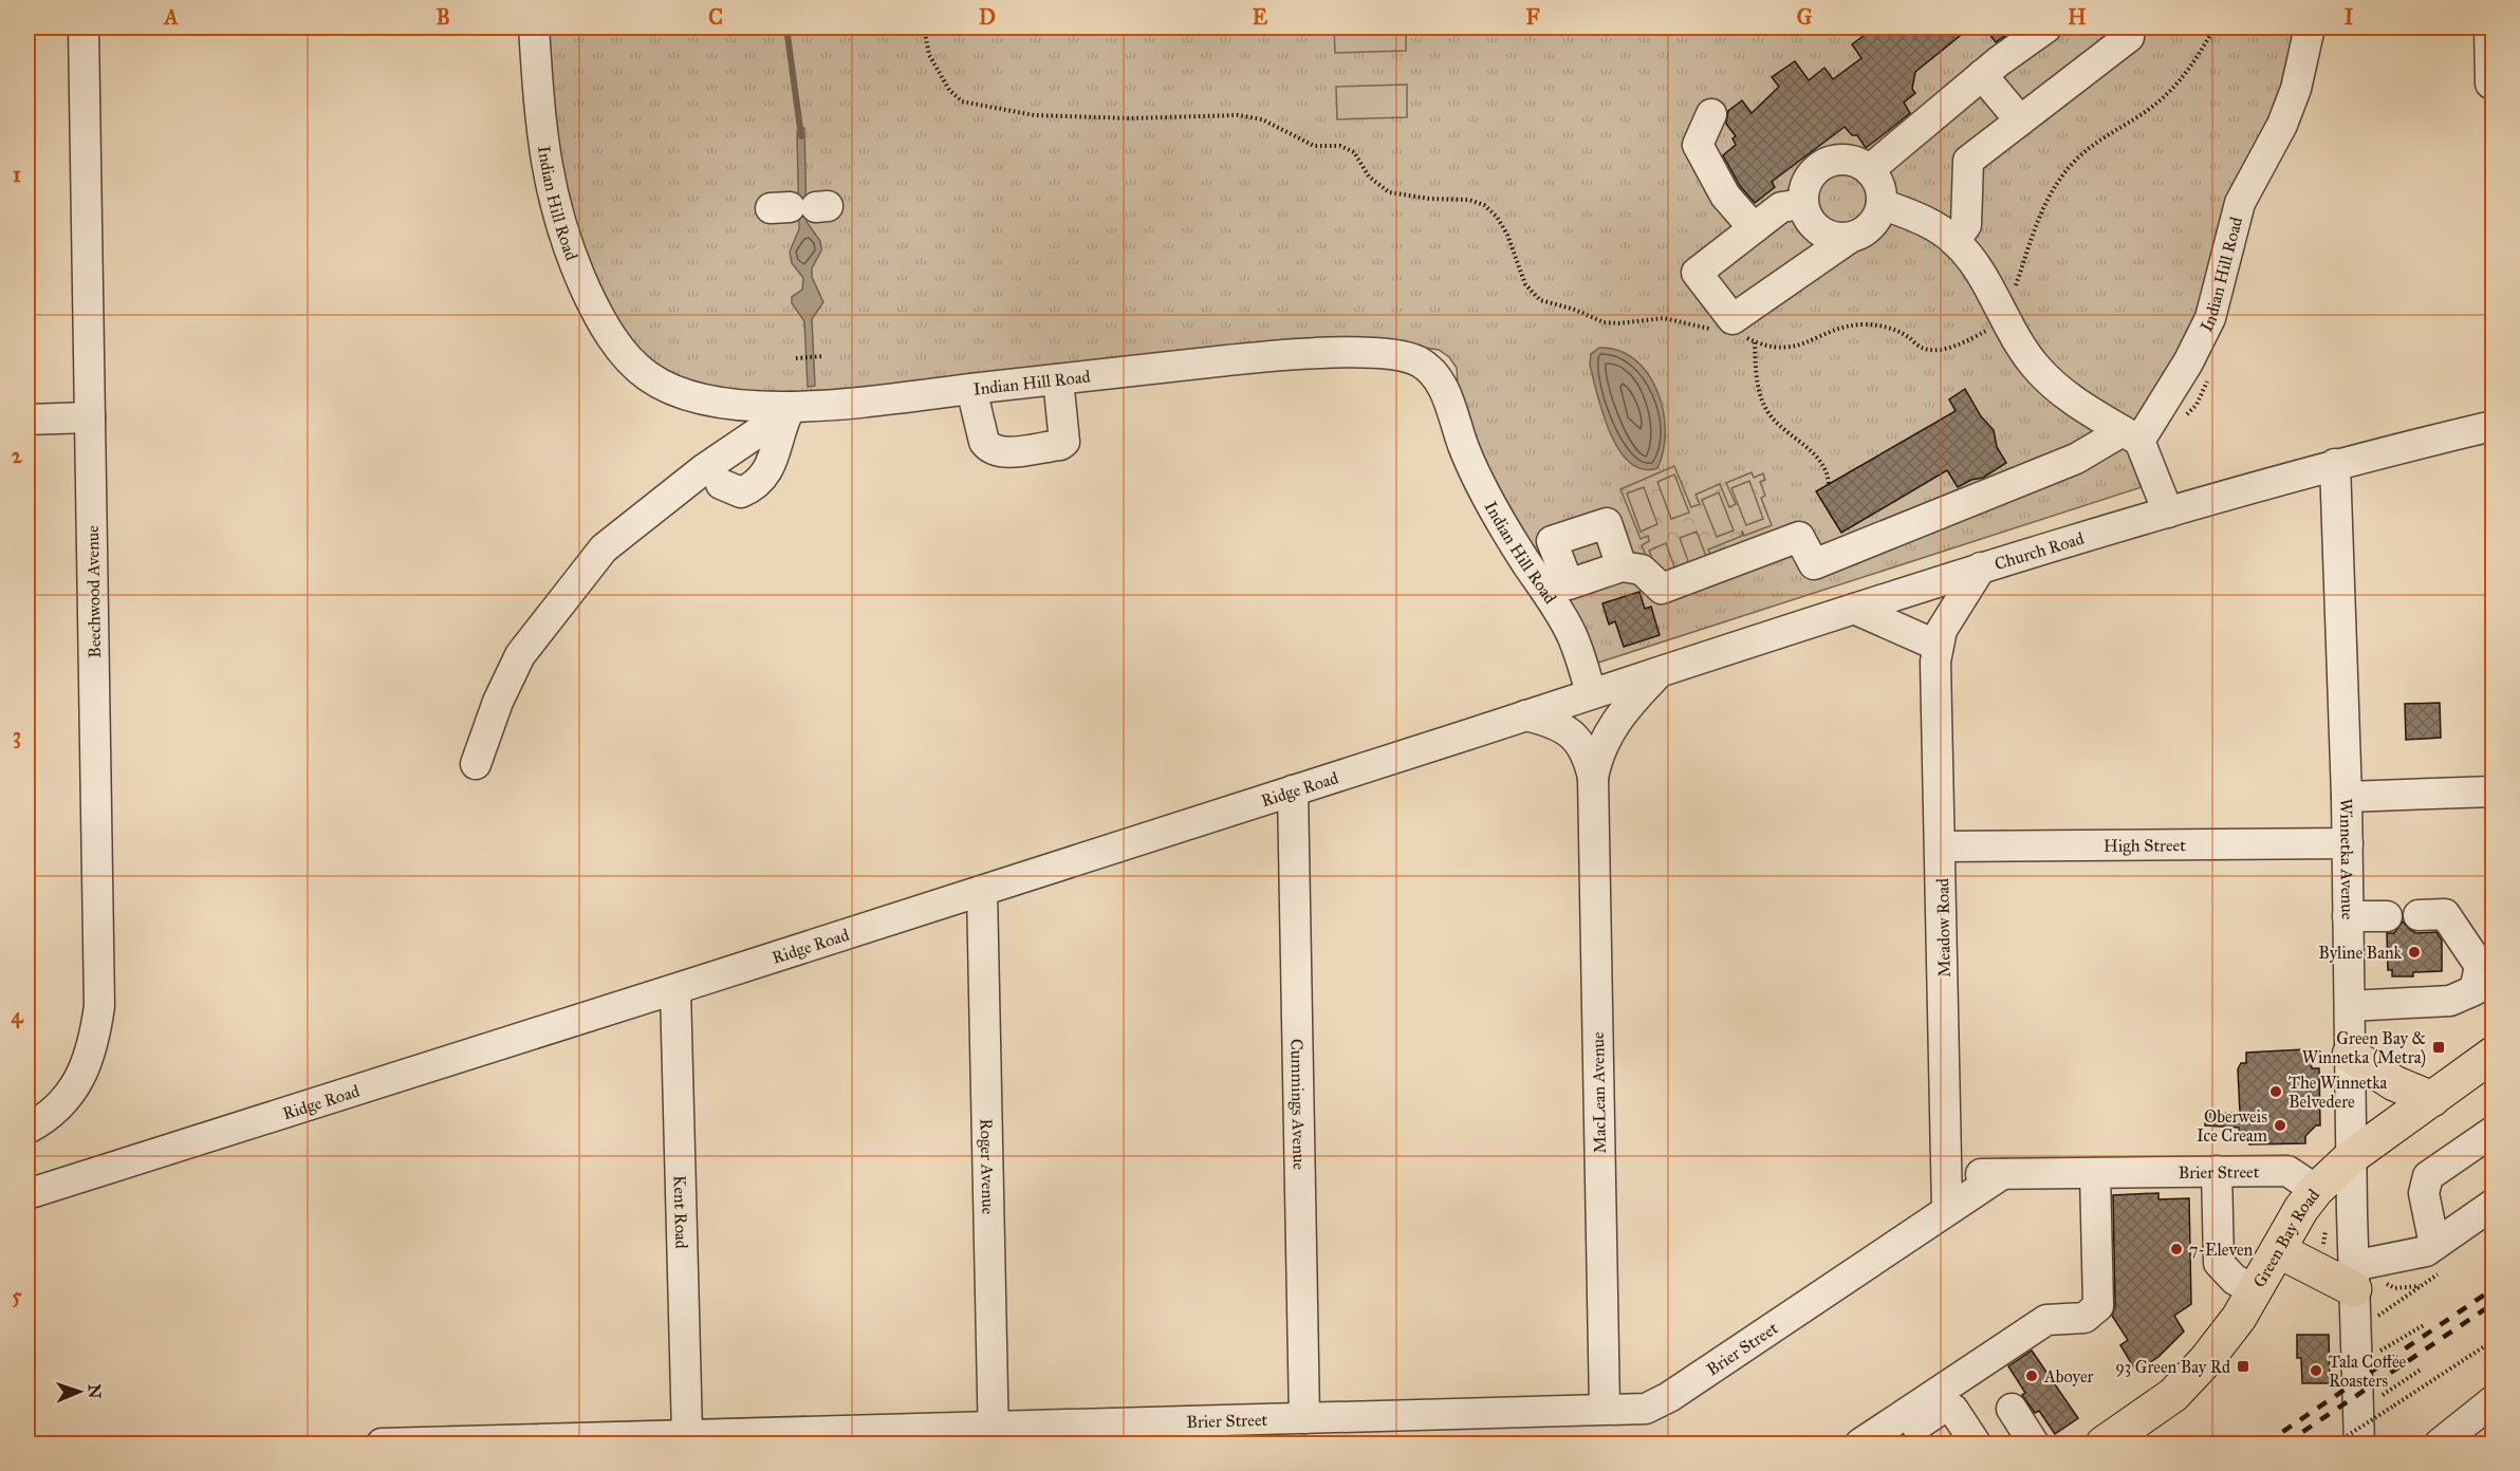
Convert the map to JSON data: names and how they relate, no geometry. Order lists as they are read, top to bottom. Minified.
{"streets":{"main road":["Green Bay Road"],"street":["Indian Hill Road","Church Road","Beechwood Avenue","Ridge Road","High Street","Winnetka Avenue","Meadow Road","MacLean Avenue","Cummings Avenue","Roger Avenue","Brier Street","Kent Road"]},"crossings":[["Indian Hill Road","Church Road"],["Indian Hill Road","Ridge Road"],["Church Road","Ridge Road"],["Church Road","Winnetka Avenue"],["Church Road","Meadow Road"],["Church Road","MacLean Avenue"],["Ridge Road","MacLean Avenue"],["Ridge Road","Cummings Avenue"],["Ridge Road","Roger Avenue"],["Ridge Road","Kent Road"],["High Street","Winnetka Avenue"],["High Street","Meadow Road"],["Winnetka Avenue","Green Bay Road"],["Meadow Road","Brier Street"],["MacLean Avenue","Brier Street"],["Cummings Avenue","Brier Street"],["Roger Avenue","Brier Street"],["Brier Street","Kent Road"],["Brier Street","Green Bay Road"]],"places":{"other":["Byline Bank","The Winnetka Belvedere","Oberweis Ice Cream","7-Eleven","Tala Coffee Roasters","Aboyer"],"transit":["Green Bay & Winnetka (Metra)","93 Green Bay Rd"]},"north":"right","grid":{"columns":["A","B","C","D","E","F","G","H","I"],"rows":["1","2","3","4","5"]}}
